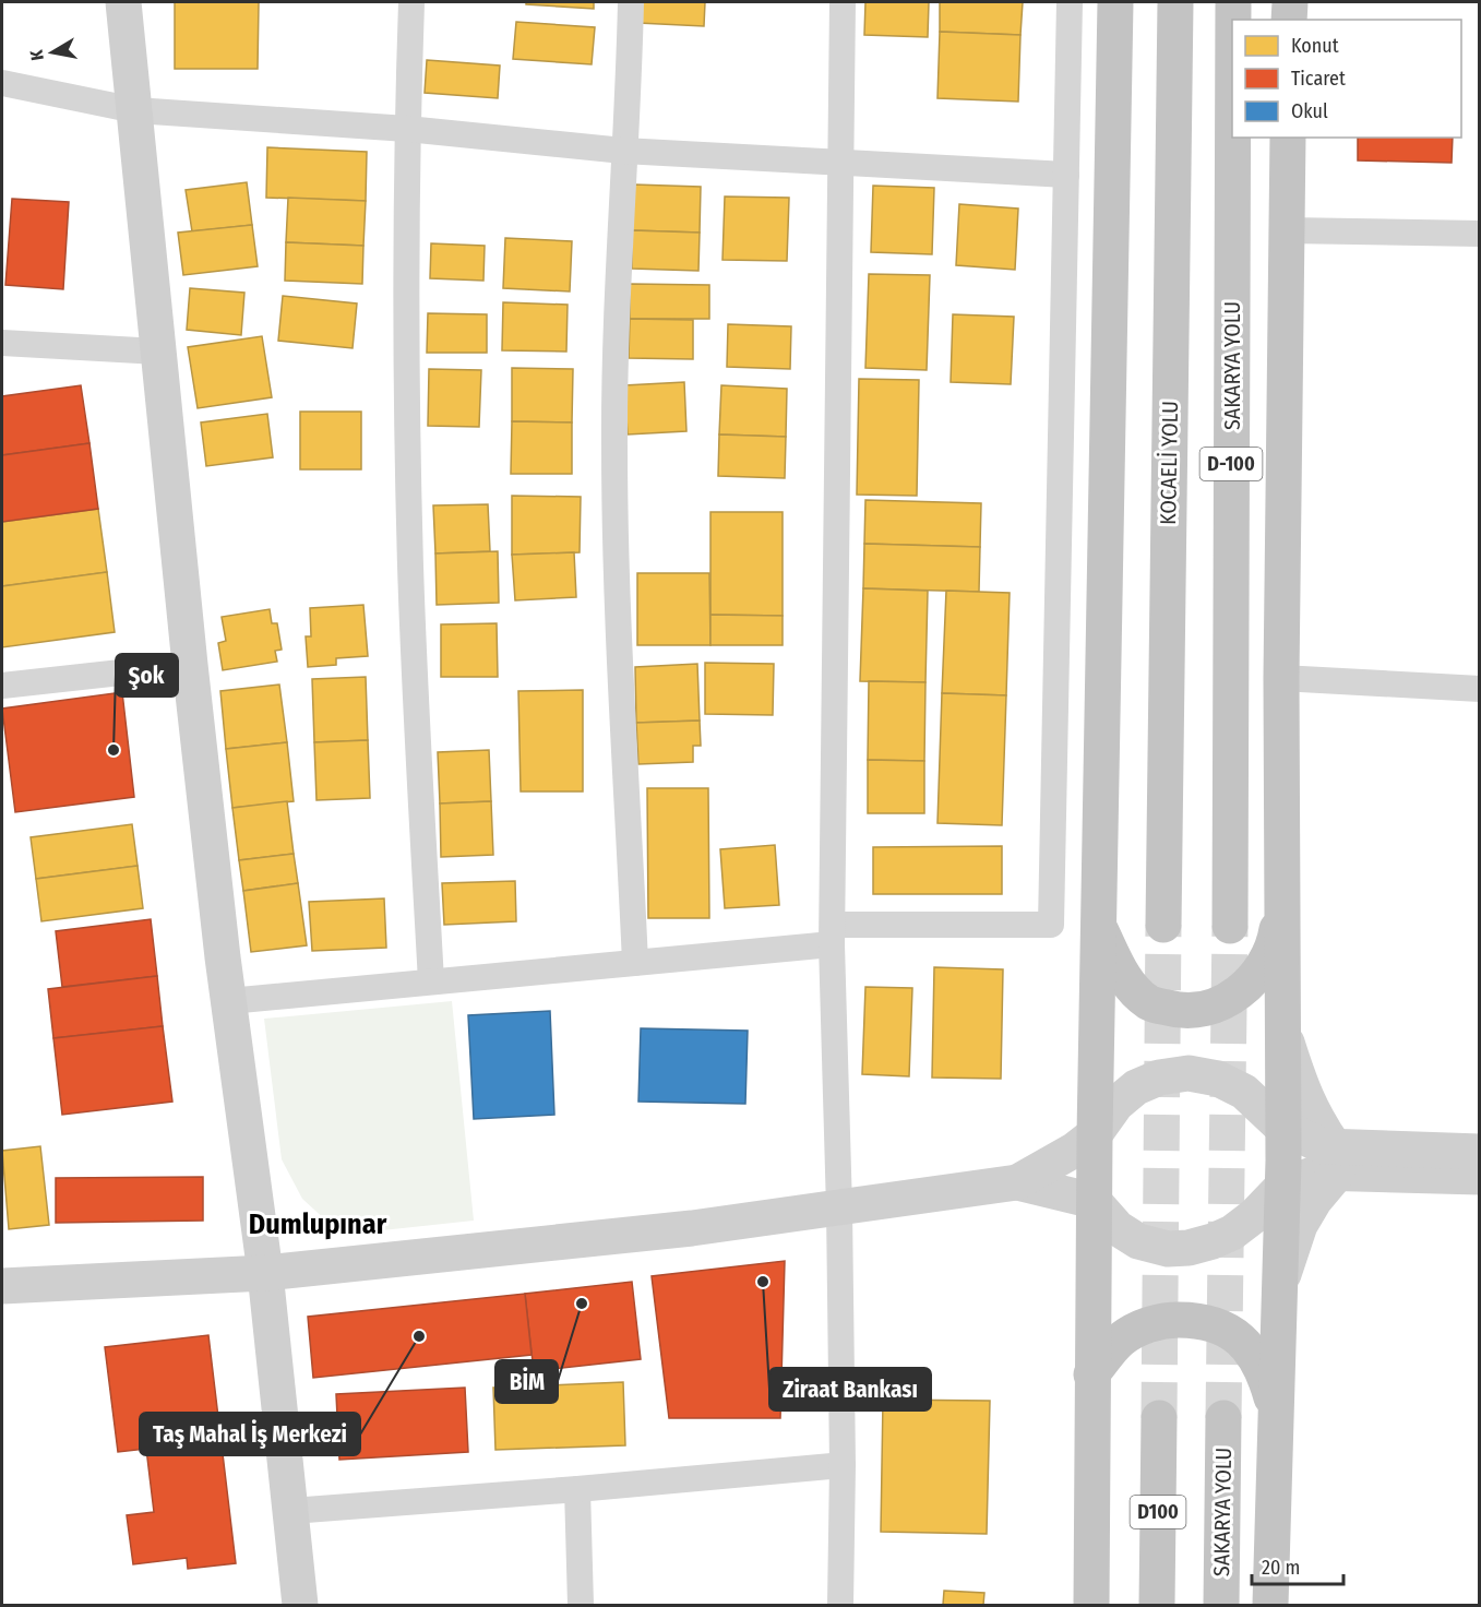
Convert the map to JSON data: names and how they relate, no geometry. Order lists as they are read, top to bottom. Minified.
{"streets":{"highway":["SAKARYA YOLU","KOCAELİ YOLU","D-100","D100"]},"districts":["Dumlupınar"],"places":["Şok","Ziraat Bankası","BİM","Taş Mahal İş Merkezi"],"legend":["Konut","Ticaret","Okul"],"scale_bar":"20 m","north":"left"}
